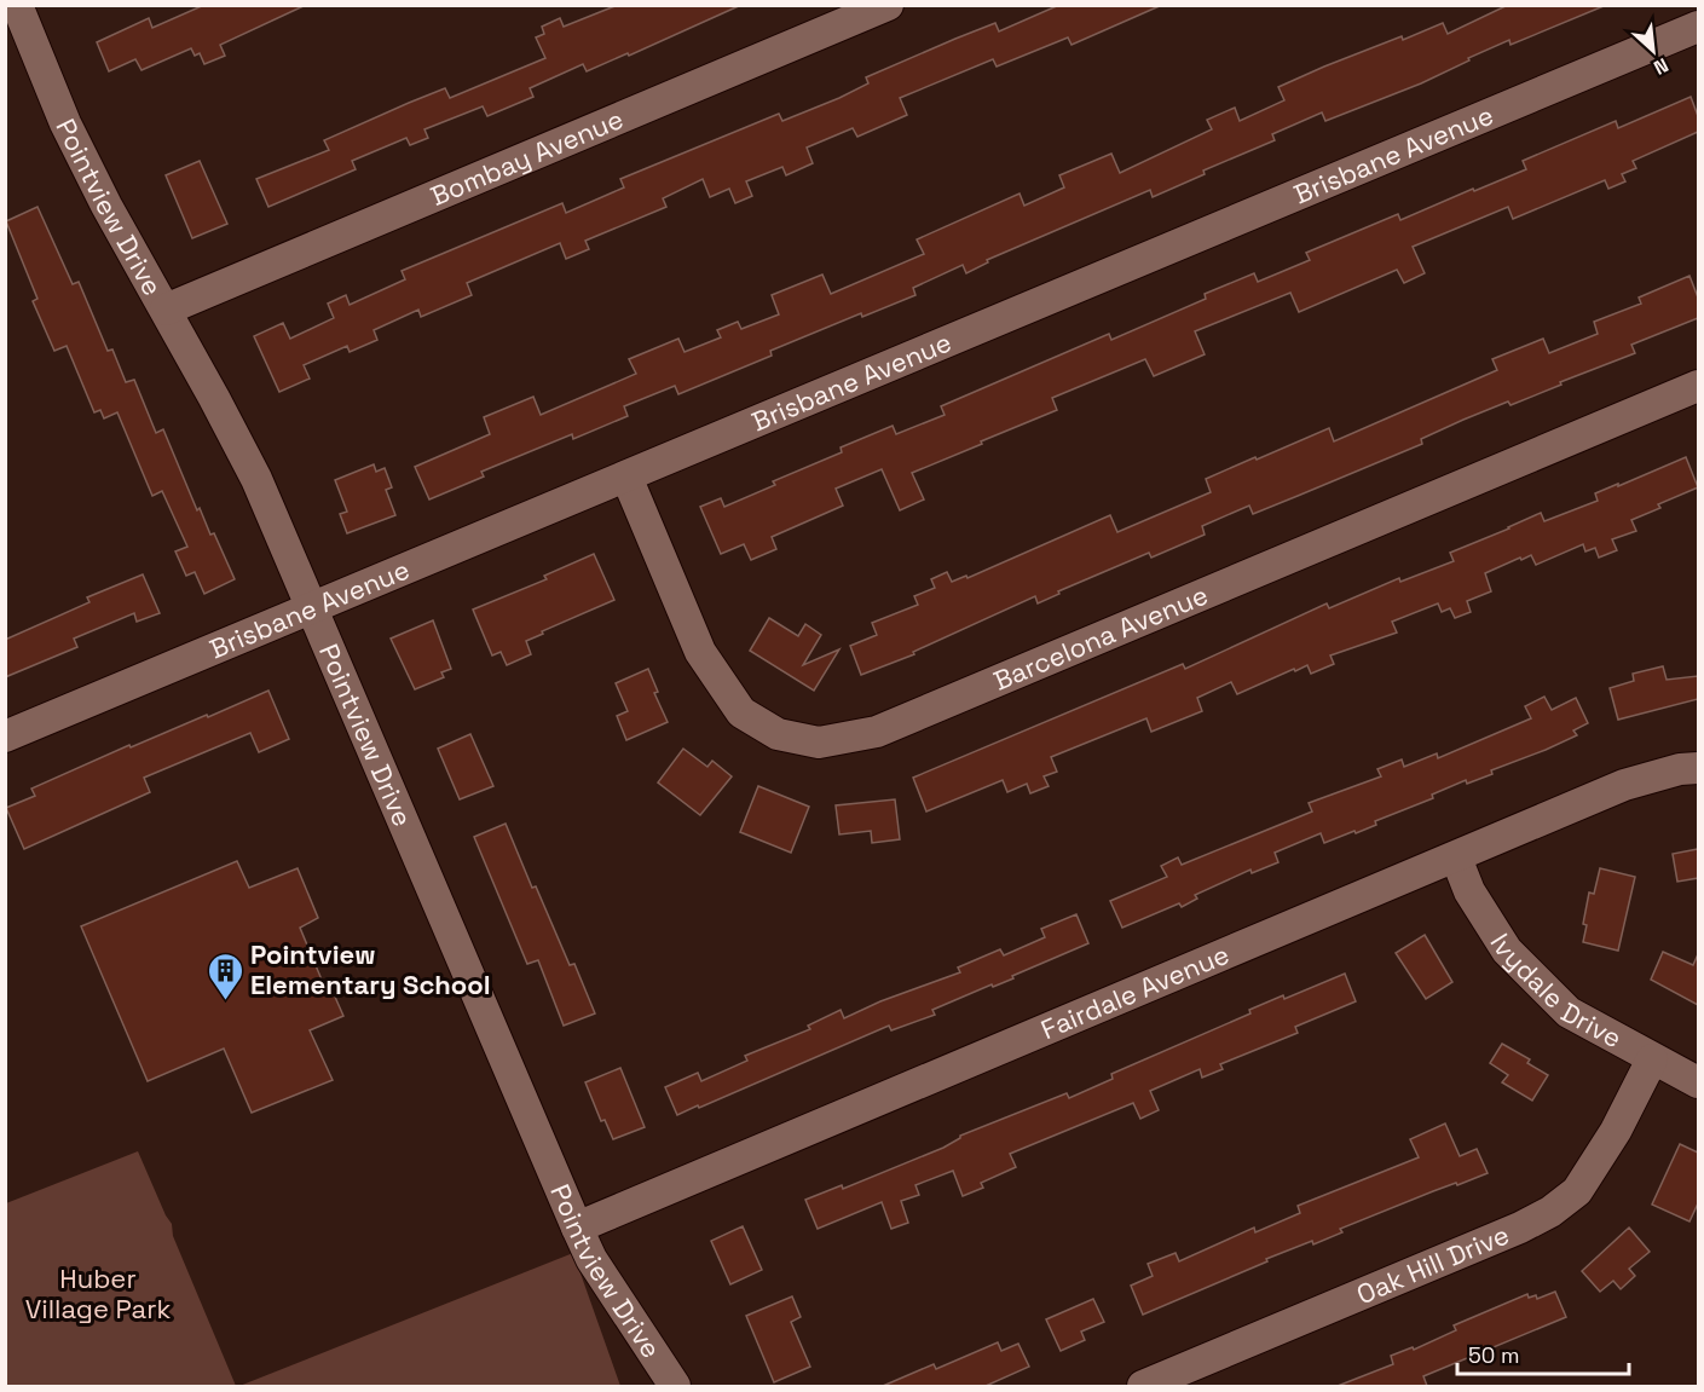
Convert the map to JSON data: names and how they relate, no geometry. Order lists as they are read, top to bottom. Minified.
{"streets":{"street":["Brisbane Avenue","Bombay Avenue","Pointview Drive","Barcelona Avenue","Ivydale Drive","Fairdale Avenue","Oak Hill Drive"]},"crossings":[["Brisbane Avenue","Pointview Drive"],["Brisbane Avenue","Barcelona Avenue"],["Bombay Avenue","Pointview Drive"],["Pointview Drive","Fairdale Avenue"],["Ivydale Drive","Fairdale Avenue"],["Ivydale Drive","Oak Hill Drive"]],"parks":["Huber Village Park"],"places":{"building":["Pointview Elementary School"]},"scale_bar":"50 m","north":"bottom right"}
